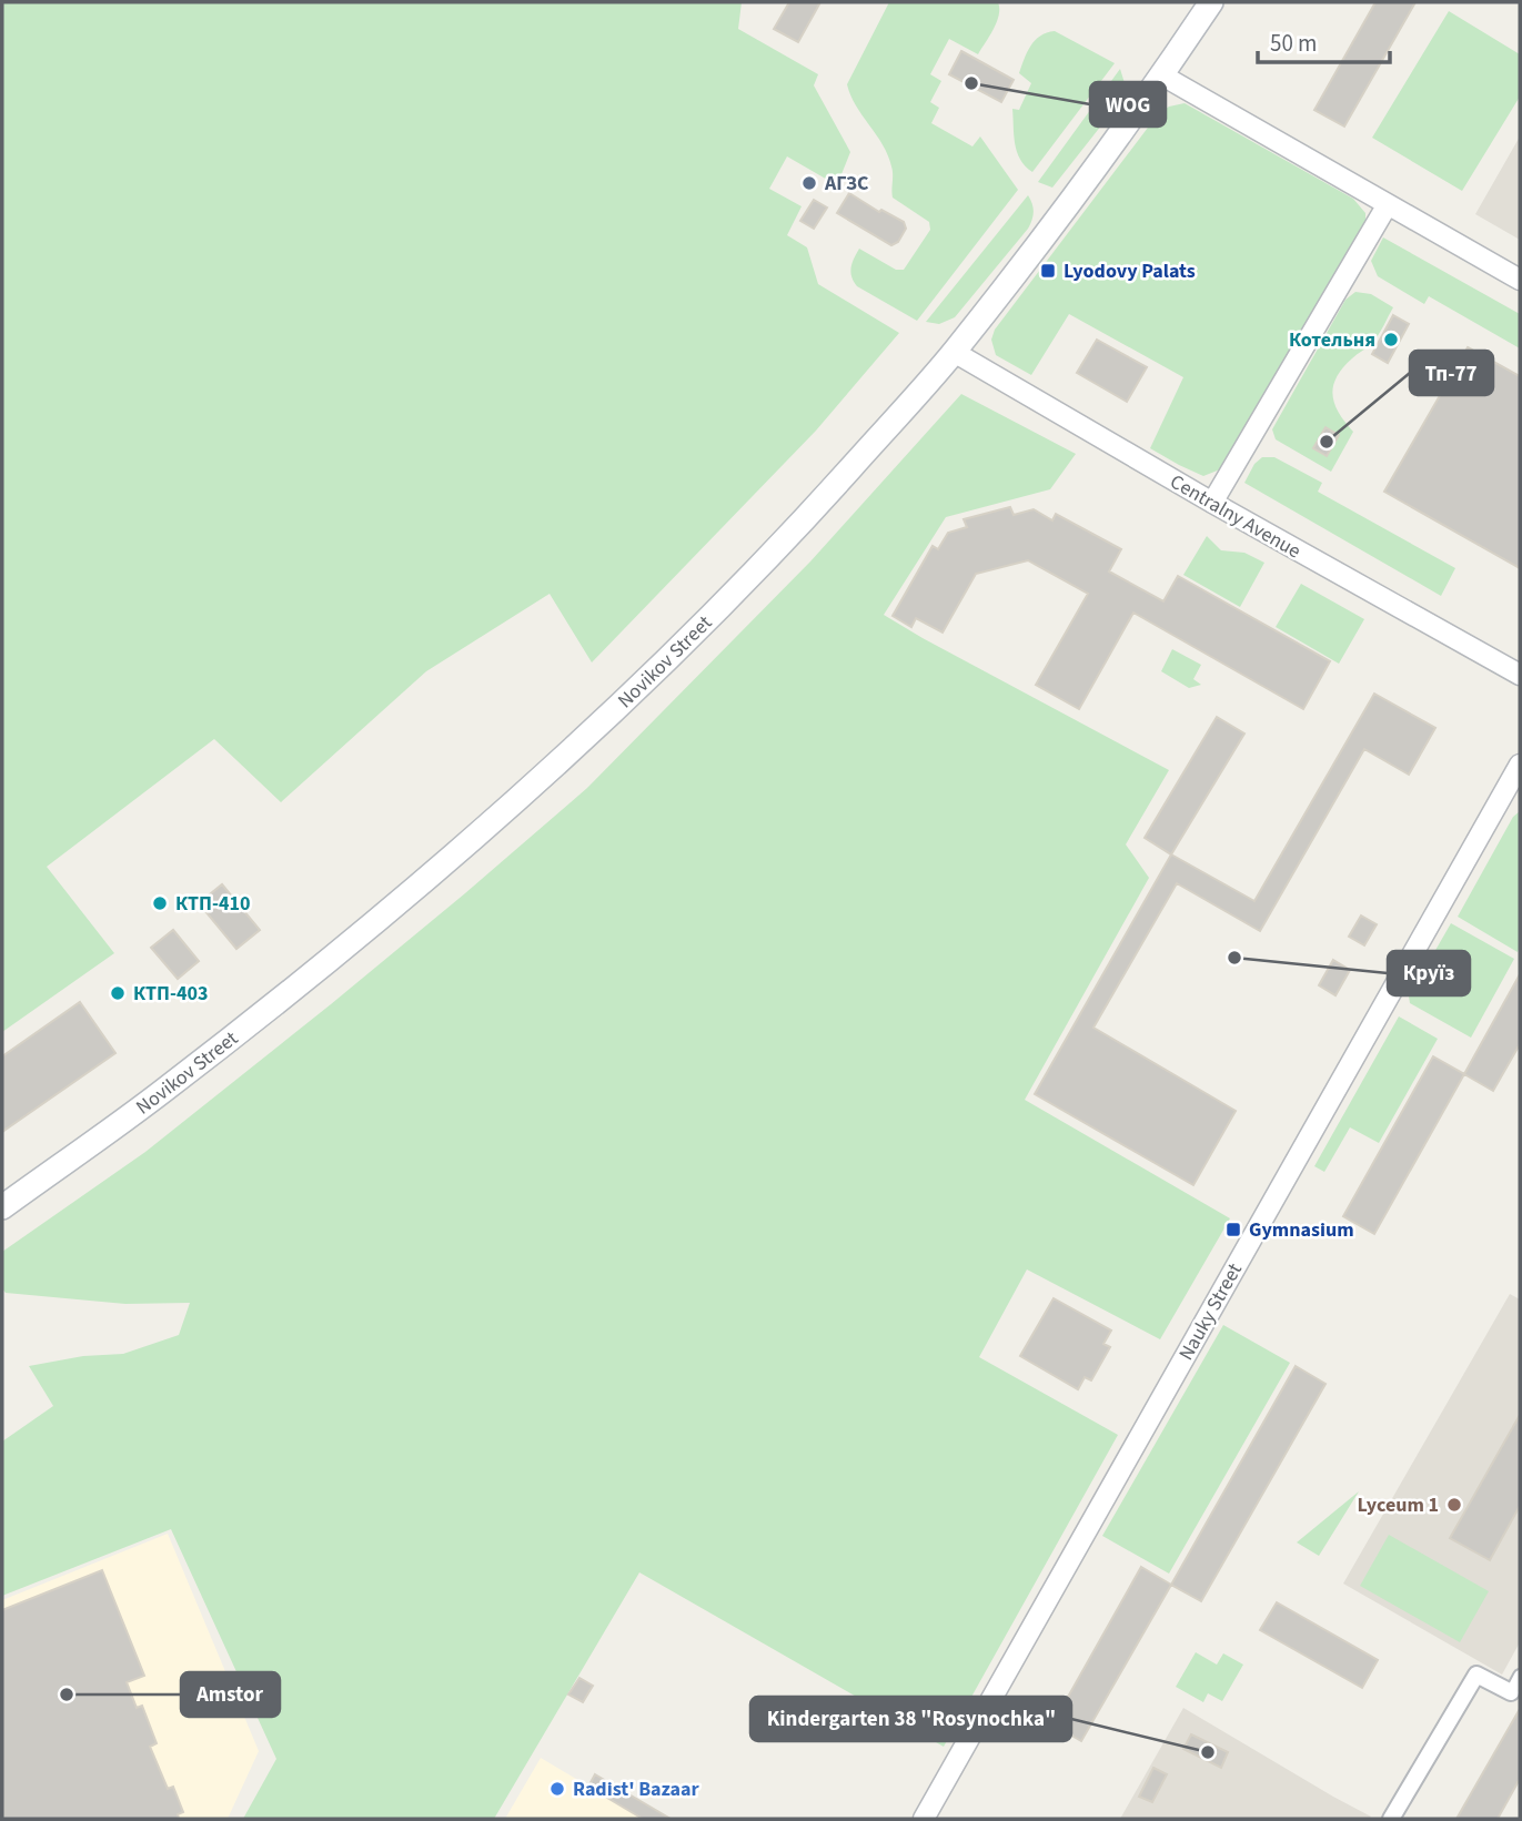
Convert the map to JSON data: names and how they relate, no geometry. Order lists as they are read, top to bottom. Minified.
{"streets":{"main road":["Novikov Street"],"street":["Centralny Avenue","Nauky Street"]},"crossings":[["Centralny Avenue","Novikov Street"]],"places":{"other":["WOG","АГЗС","Котельня","Тп-77","КТП-410","Круїз","КТП-403","Lyceum 1","Amstor","Kindergarten 38 \"Rosynochka\"","Radist' Bazaar"],"transit":["Lyodovy Palats","Gymnasium"]},"scale_bar":"50 m"}
